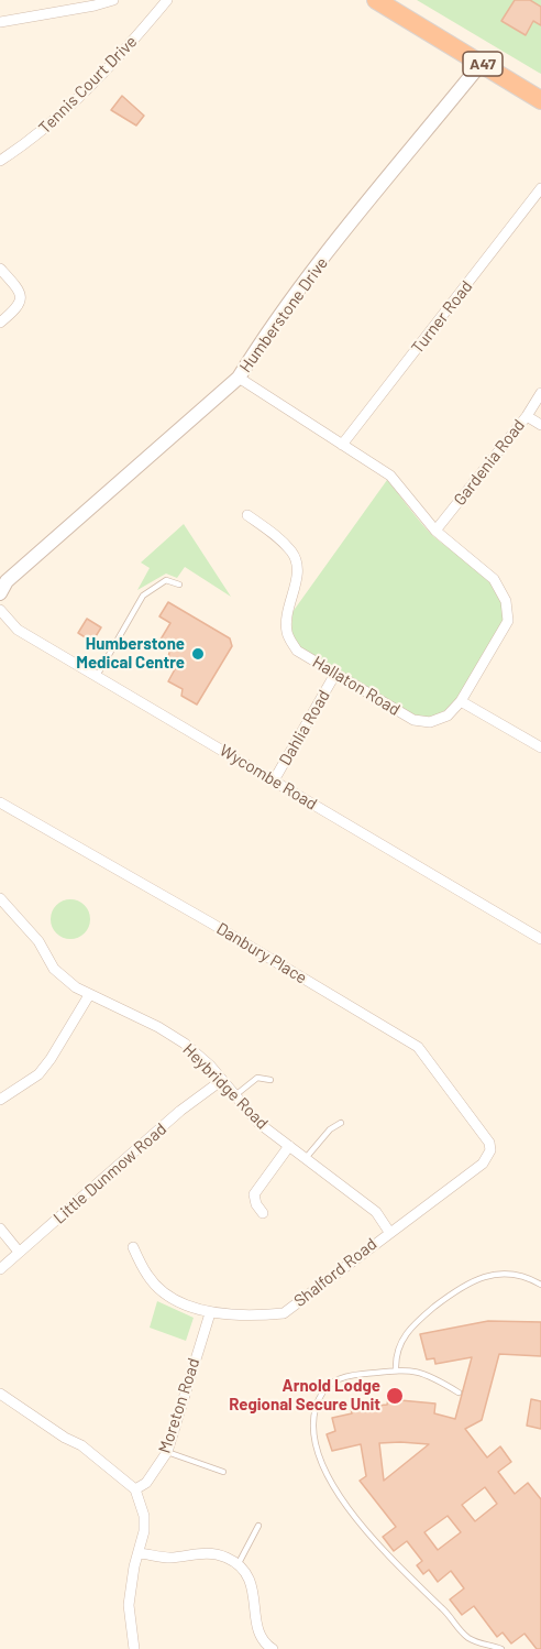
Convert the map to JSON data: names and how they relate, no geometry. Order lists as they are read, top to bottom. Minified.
{"streets":{"highway":["A47"],"street":["Tennis Court Drive","Humberstone Drive","Turner Road","Gardenia Road","Hallaton Road","Dahlia Road","Wycombe Road","Danbury Place","Heybridge Road","Little Dunmow Road","Shalford Road","Moreton Road"]},"crossings":[["A47","Humberstone Drive"],["Humberstone Drive","Hallaton Road"],["Turner Road","Hallaton Road"],["Gardenia Road","Hallaton Road"],["Hallaton Road","Dahlia Road"],["Dahlia Road","Wycombe Road"],["Danbury Place","Shalford Road"],["Heybridge Road","Little Dunmow Road"],["Heybridge Road","Shalford Road"],["Shalford Road","Moreton Road"]],"places":["Humberstone Medical Centre","Arnold Lodge Regional Secure Unit"]}
